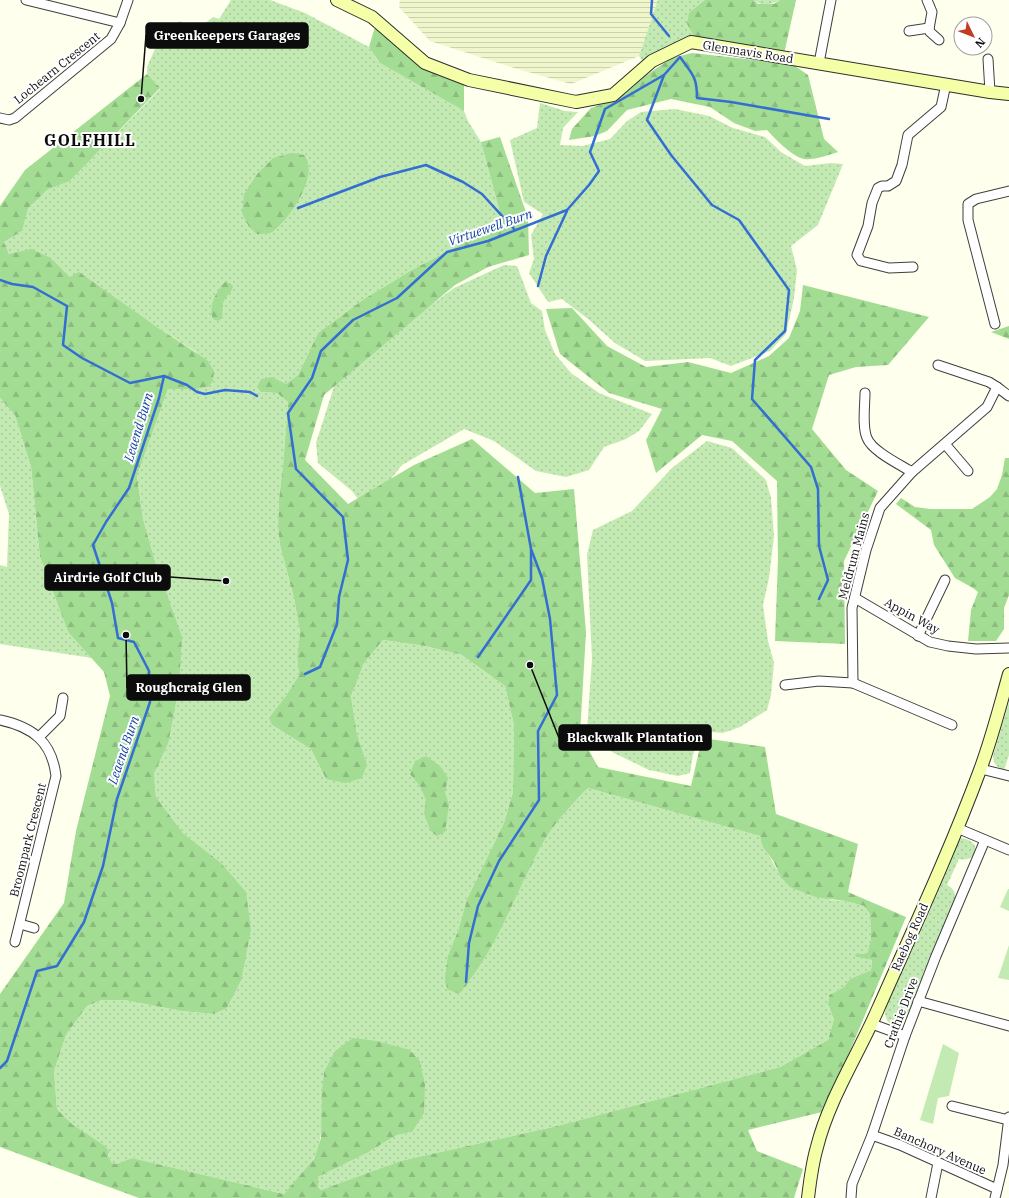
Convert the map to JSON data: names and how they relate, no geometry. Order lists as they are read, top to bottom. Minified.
{"streets":{"main road":["Glenmavis Road","Raebog Road"],"street":["Lochearn Crescent","Meldrum Mains","Appin Way","Broompark Crescent","Crathie Drive","Banchory Avenue"]},"crossings":[["Meldrum Mains","Appin Way"],["Crathie Drive","Banchory Avenue"]],"districts":["GOLFHILL"],"water":["Virtuewell Burn","Leaend Burn"],"places":["Greenkeepers Garages","Airdrie Golf Club","Roughcraig Glen","Blackwalk Plantation"],"north":"bottom right"}
